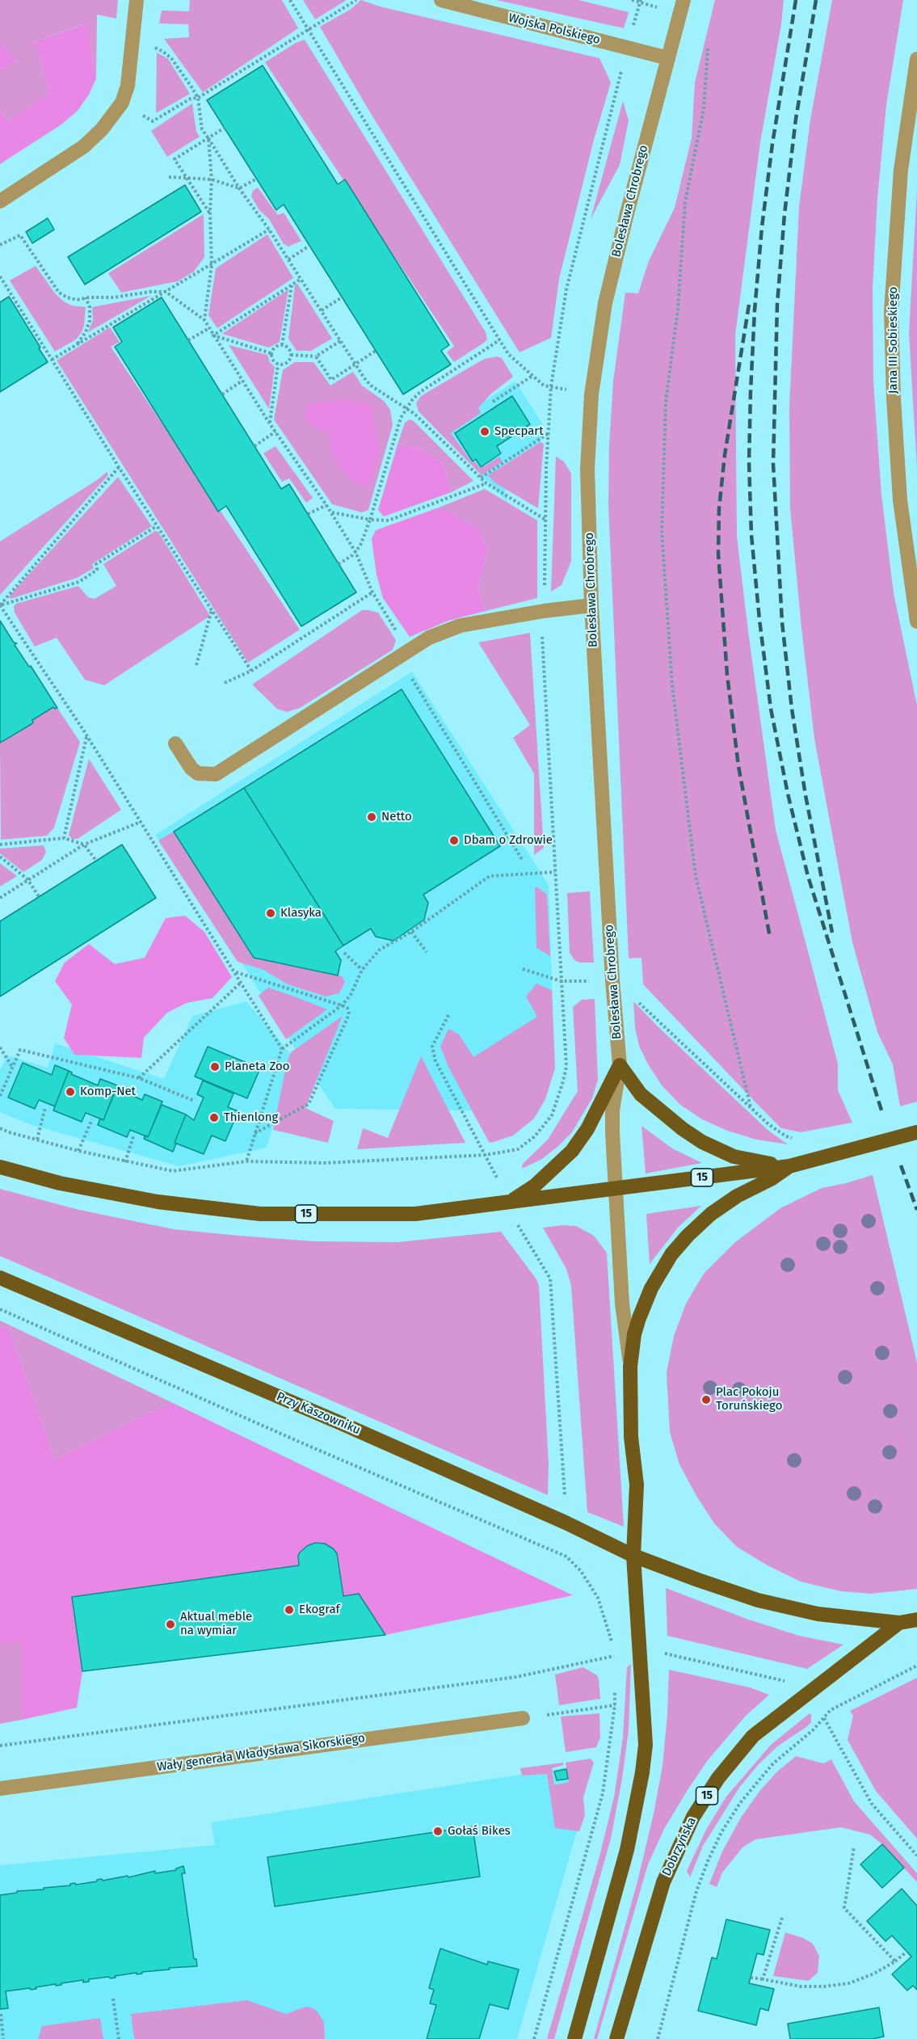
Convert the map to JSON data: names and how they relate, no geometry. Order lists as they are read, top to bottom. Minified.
{"streets":{"main road":["15","Przy Kaszowniku","Dobrzyńska"],"street":["Wojska Polskiego","Bolesława Chrobrego","Jana III Sobieskiego","Wały generała Władysława Sikorskiego"]},"crossings":[["Wojska Polskiego","Bolesława Chrobrego"],["Bolesława Chrobrego","15"],["15","Dobrzyńska"]],"places":["Specpart","Netto","Dbam o Zdrowie","Klasyka","Planeta Zoo","Komp-Net","Thienlong","Plac Pokoju Toruńskiego","Ekograf","Aktual meble na wymiar","Gołaś Bikes"]}
